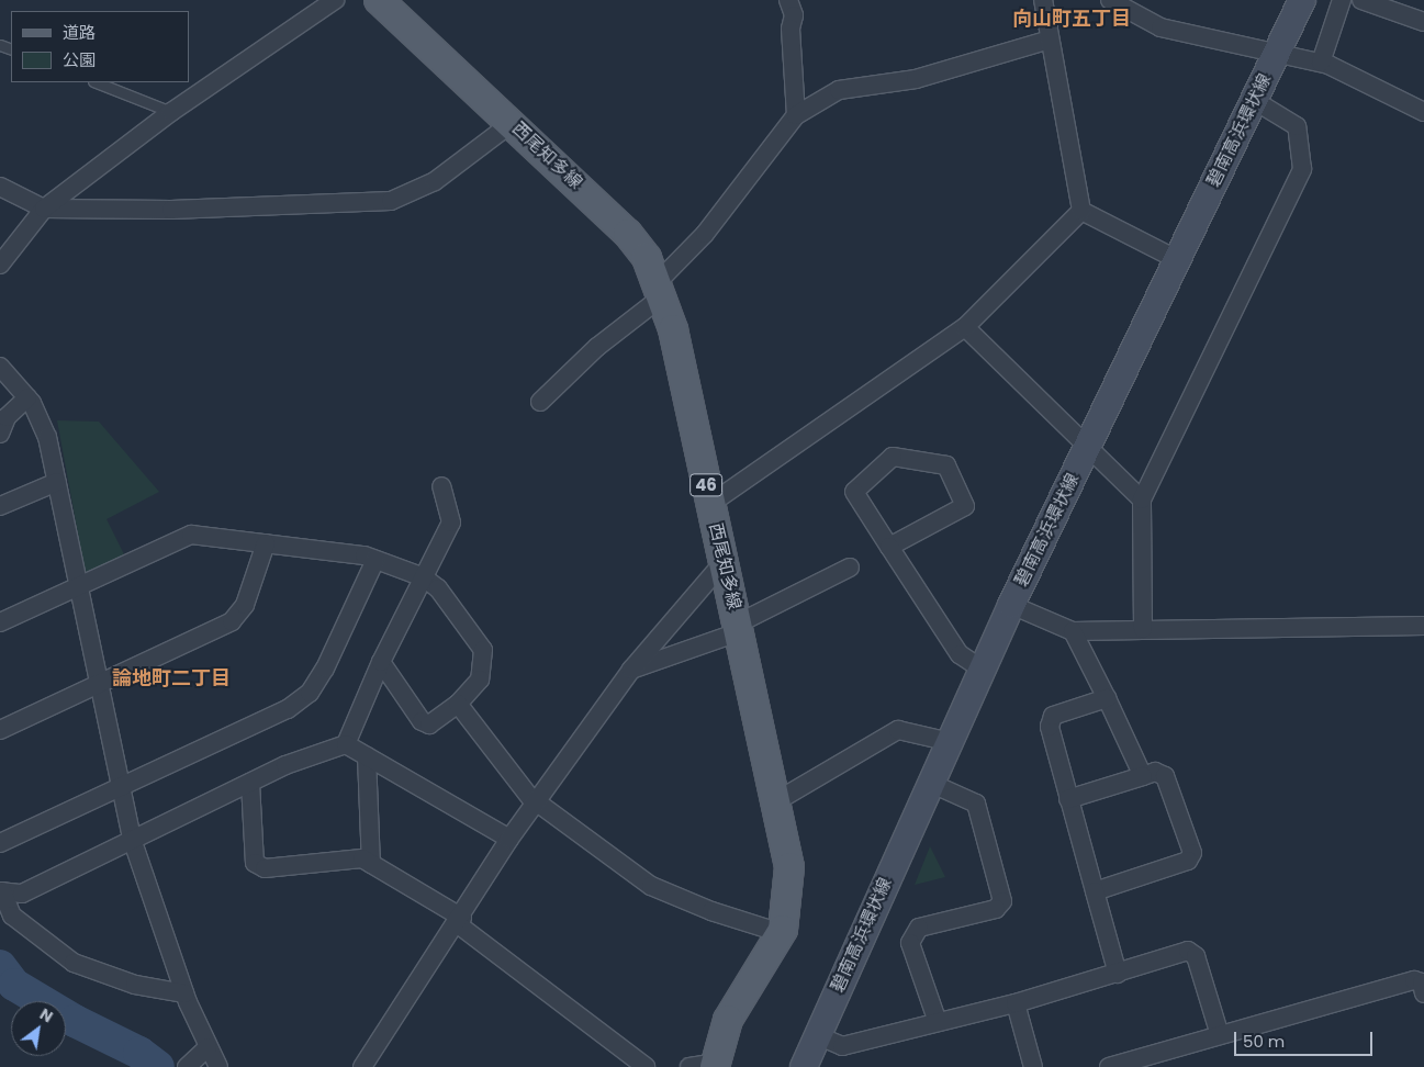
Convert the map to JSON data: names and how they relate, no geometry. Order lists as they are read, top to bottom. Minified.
{"streets":{"main road":["碧南高浜環状線","西尾知多線","46"]},"districts":["向山町五丁目","論地町二丁目"],"legend":["道路","公園"],"scale_bar":"50 m","north":"top right"}
